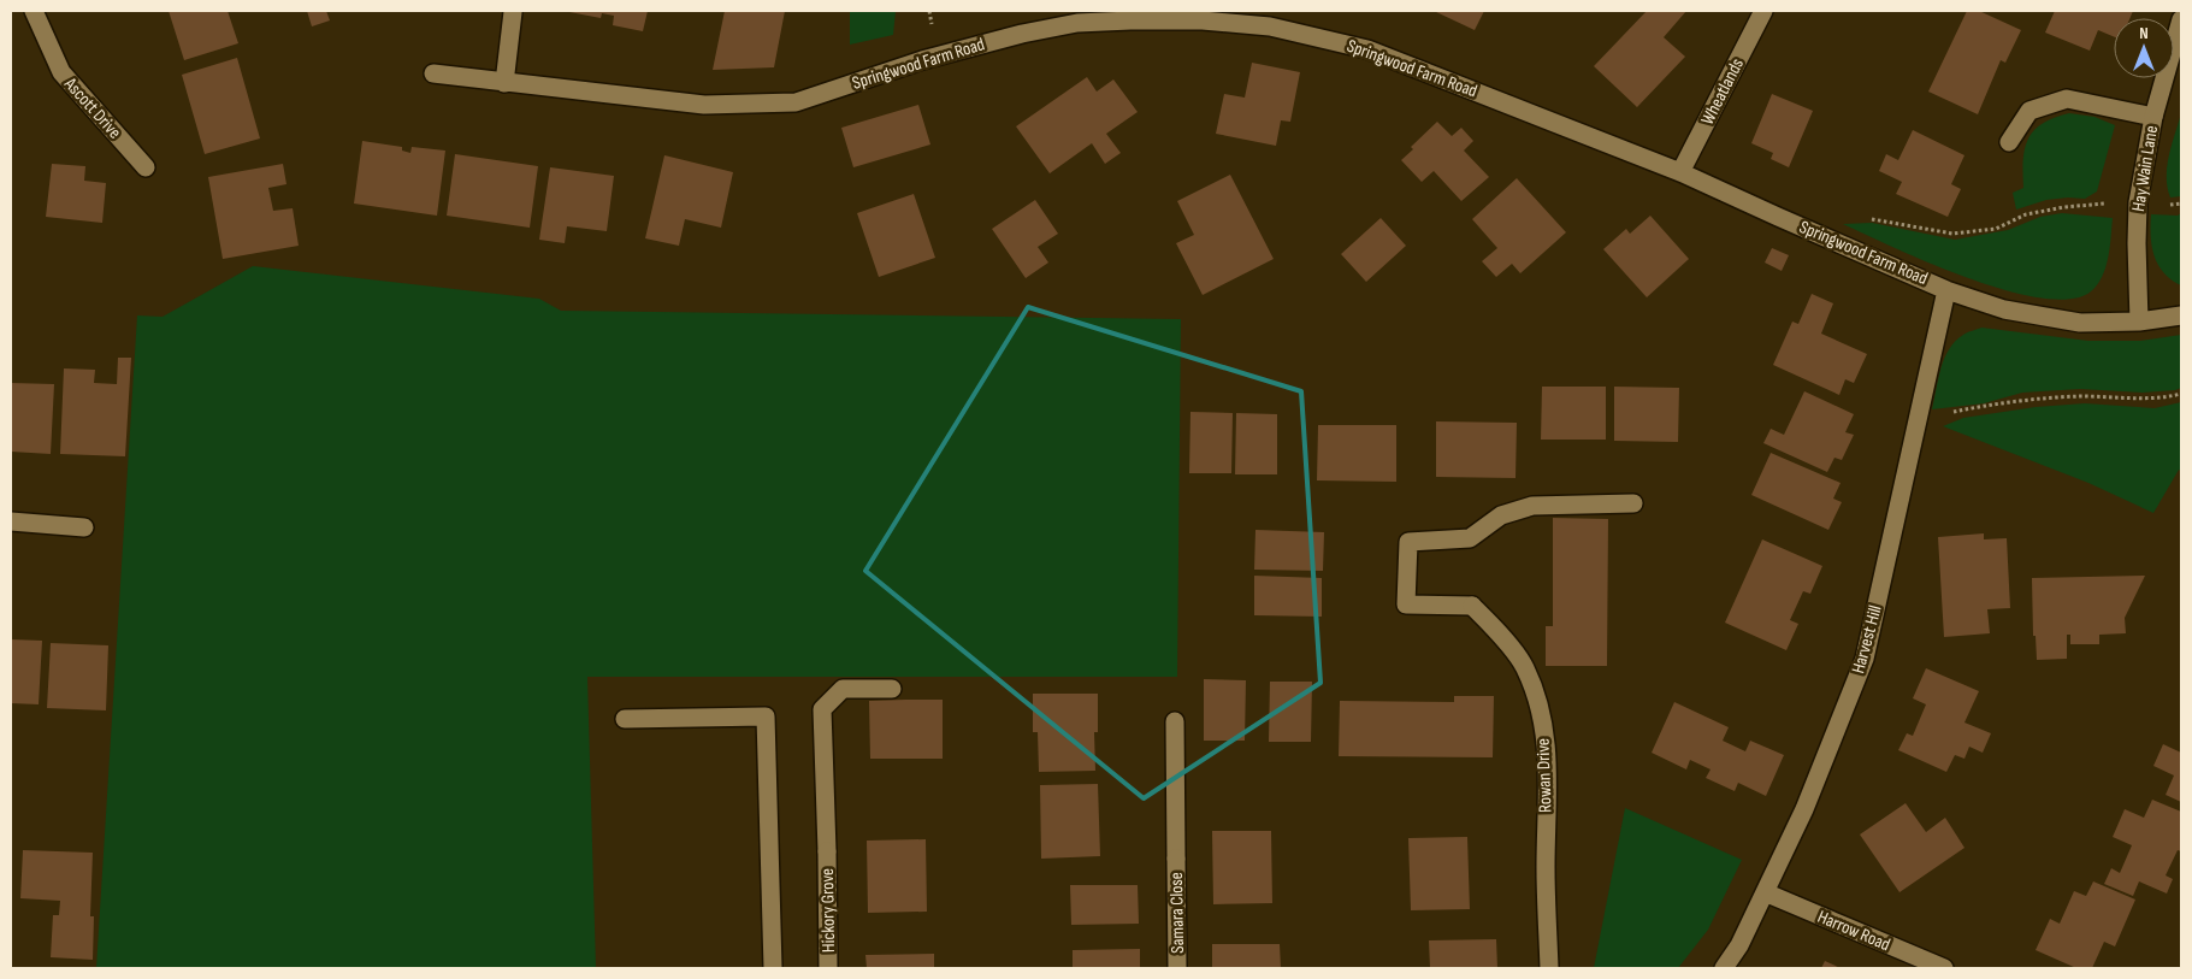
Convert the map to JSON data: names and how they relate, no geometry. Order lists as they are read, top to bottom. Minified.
{"streets":{"street":["Springwood Farm Road","Wheatlands","Ascott Drive","Hay Wain Lane","Harvest Hill","Rowan Drive","Hickory Grove","Samara Close","Harrow Road"]},"crossings":[["Springwood Farm Road","Wheatlands"],["Springwood Farm Road","Hay Wain Lane"],["Springwood Farm Road","Harvest Hill"],["Harvest Hill","Harrow Road"]],"north":"top"}
